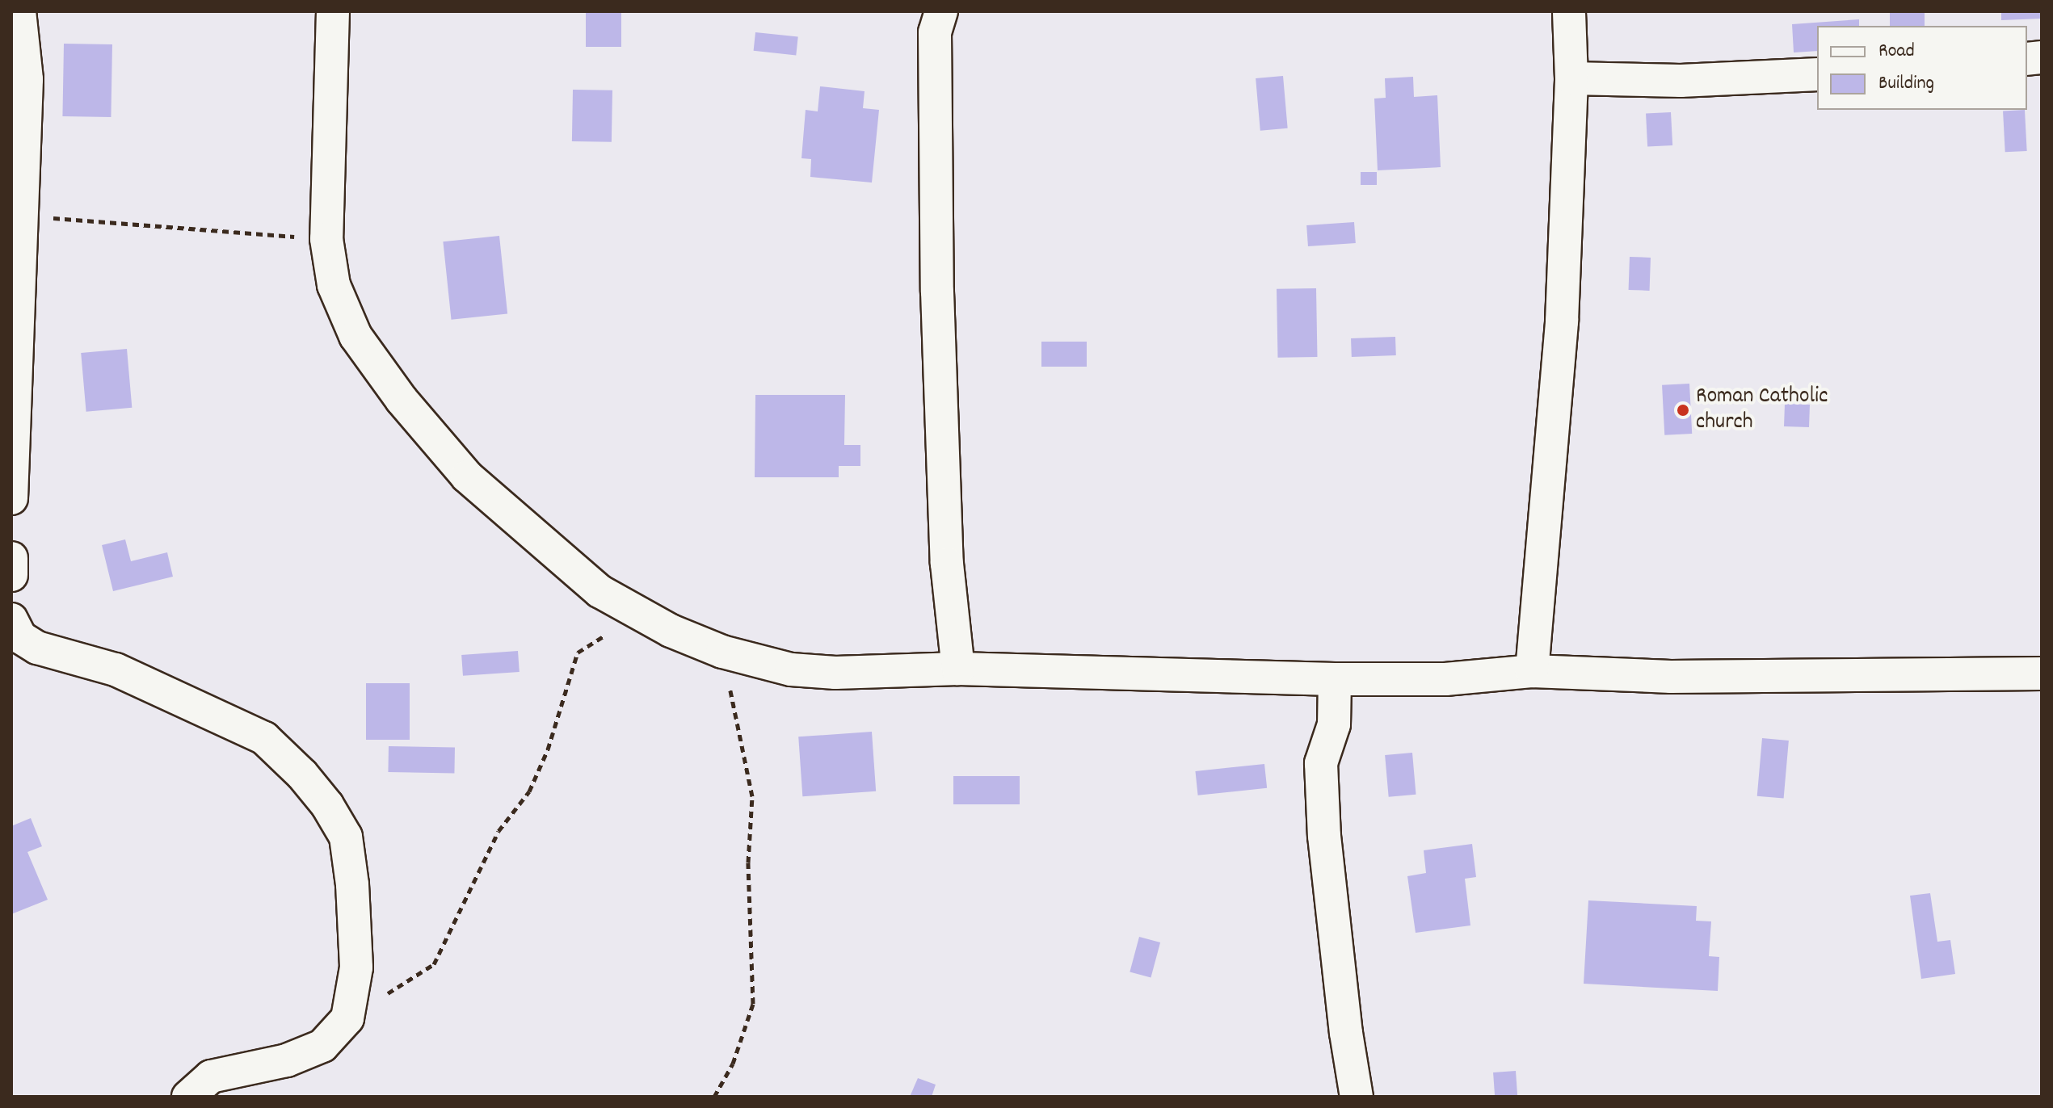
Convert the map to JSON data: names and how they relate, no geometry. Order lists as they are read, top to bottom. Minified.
{"places":["Roman Catholic church"],"legend":["Road","Building"]}
